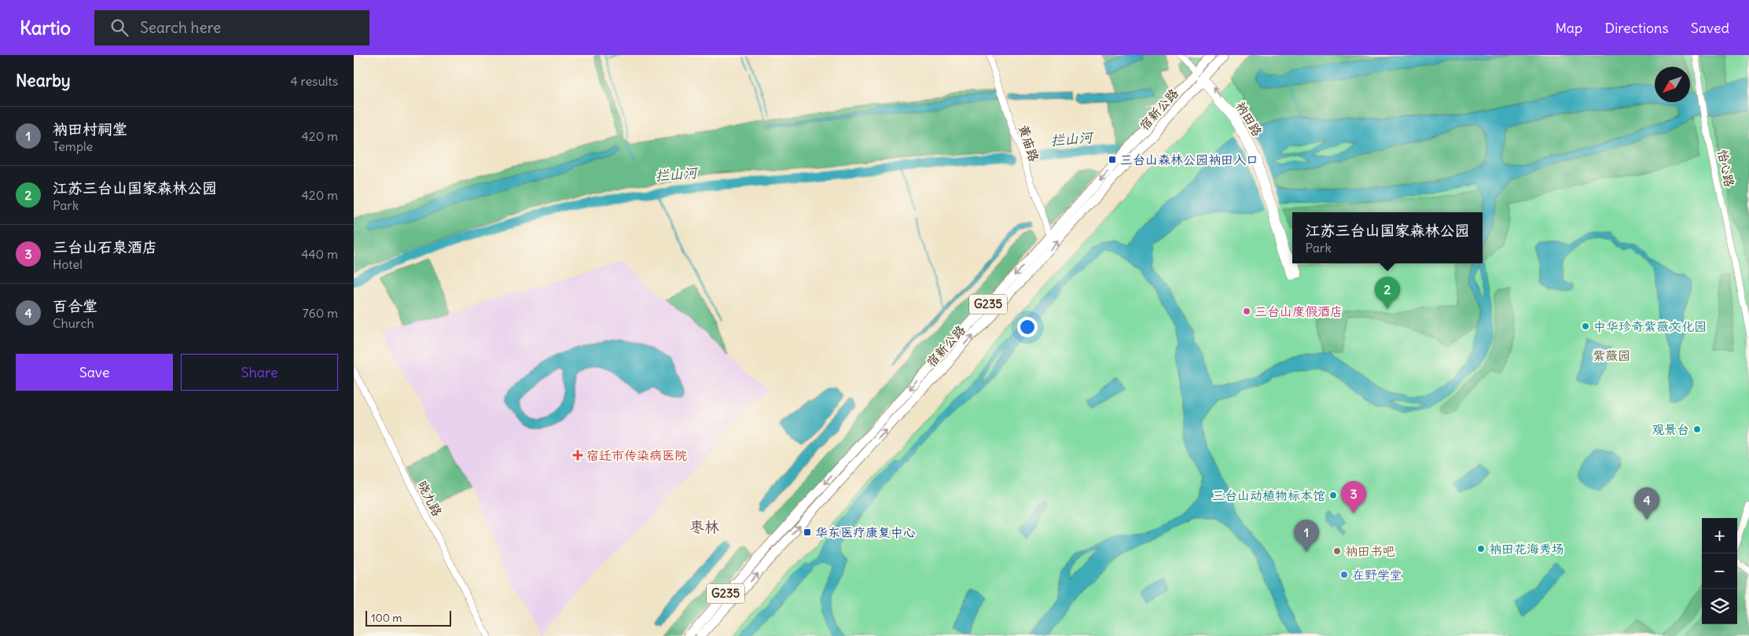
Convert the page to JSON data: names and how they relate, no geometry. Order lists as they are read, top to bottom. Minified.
{"streets":{"highway":["宿新公路","G235"],"street":["衲田路","黄庙路","怡心路","晓九路"]},"crossings":[["宿新公路","衲田路"],["宿新公路","黄庙路"]],"districts":["枣林"],"water":["拦山河"],"parks":["紫薇园"],"places":{"transit":["三台山森林公园衲田入口","华东医疗康复中心"],"other":["三台山度假酒店","中华珍奇紫薇文化园","观景台","三台山动植物标本馆","衲田花海秀场","衲田书吧","在野学堂"],"health":["宿迁市传染病医院"]},"scale_bar":"100 m","north":"bottom left","page":{"header":"Kartio","search":"Search here","nav":["Map","Directions","Saved"],"heading":["Nearby","4 results"],"list":[{"mark":"1","name":"衲田村祠堂","note":"Temple","value":"420 m"},{"mark":"2","name":"江苏三台山国家森林公园","note":"Park","value":"420 m"},{"mark":"3","name":"三台山石泉酒店","note":"Hotel","value":"440 m"},{"mark":"4","name":"百合堂","note":"Church","value":"760 m"}],"popup":["江苏三台山国家森林公园","Park"],"pins":["2","3","4","1"],"buttons":["Save","Share"],"map_buttons":["+","−"],"scale":"100 m"}}
